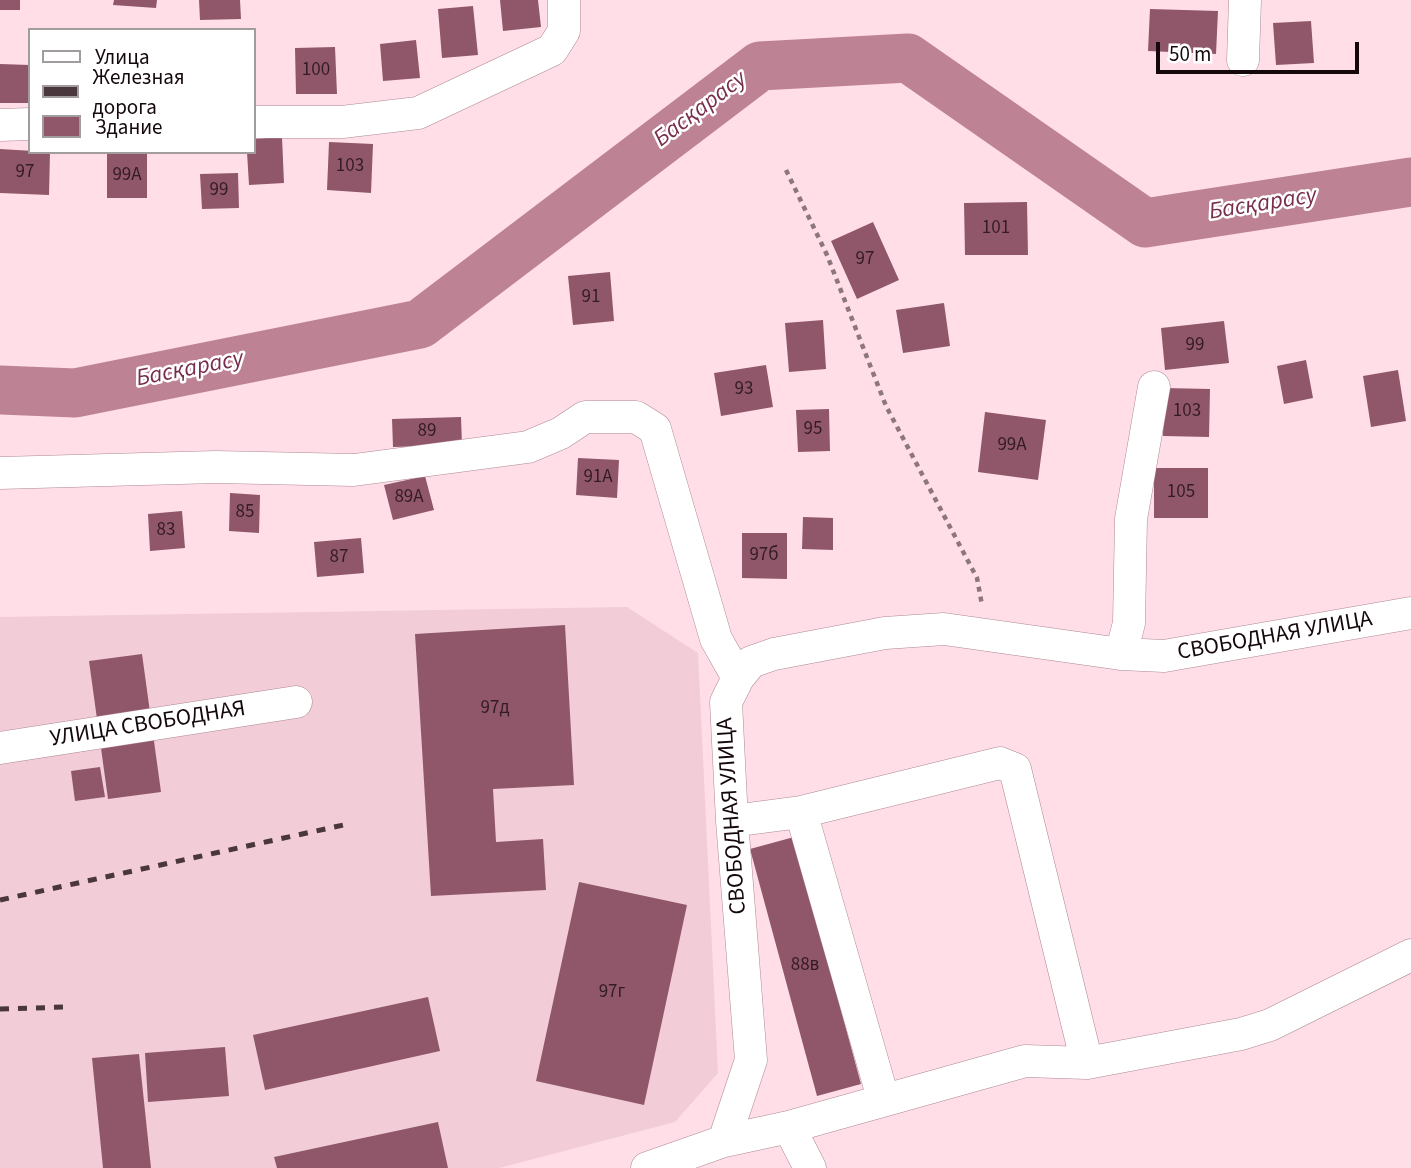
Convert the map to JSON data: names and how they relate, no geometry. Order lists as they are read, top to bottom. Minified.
{"streets":{"street":["СВОБОДНАЯ УЛИЦА","УЛИЦА СВОБОДНАЯ"]},"water":["Басқарасу"],"house_numbers":["100","103","97","99А","99","101","97","91","99","93","103","95","89","99А","91А","105","89А","85","83","97б","87","97д","88в","97г"],"legend":["Улица","Железная дорога","Здание"],"scale_bar":"50 m"}
